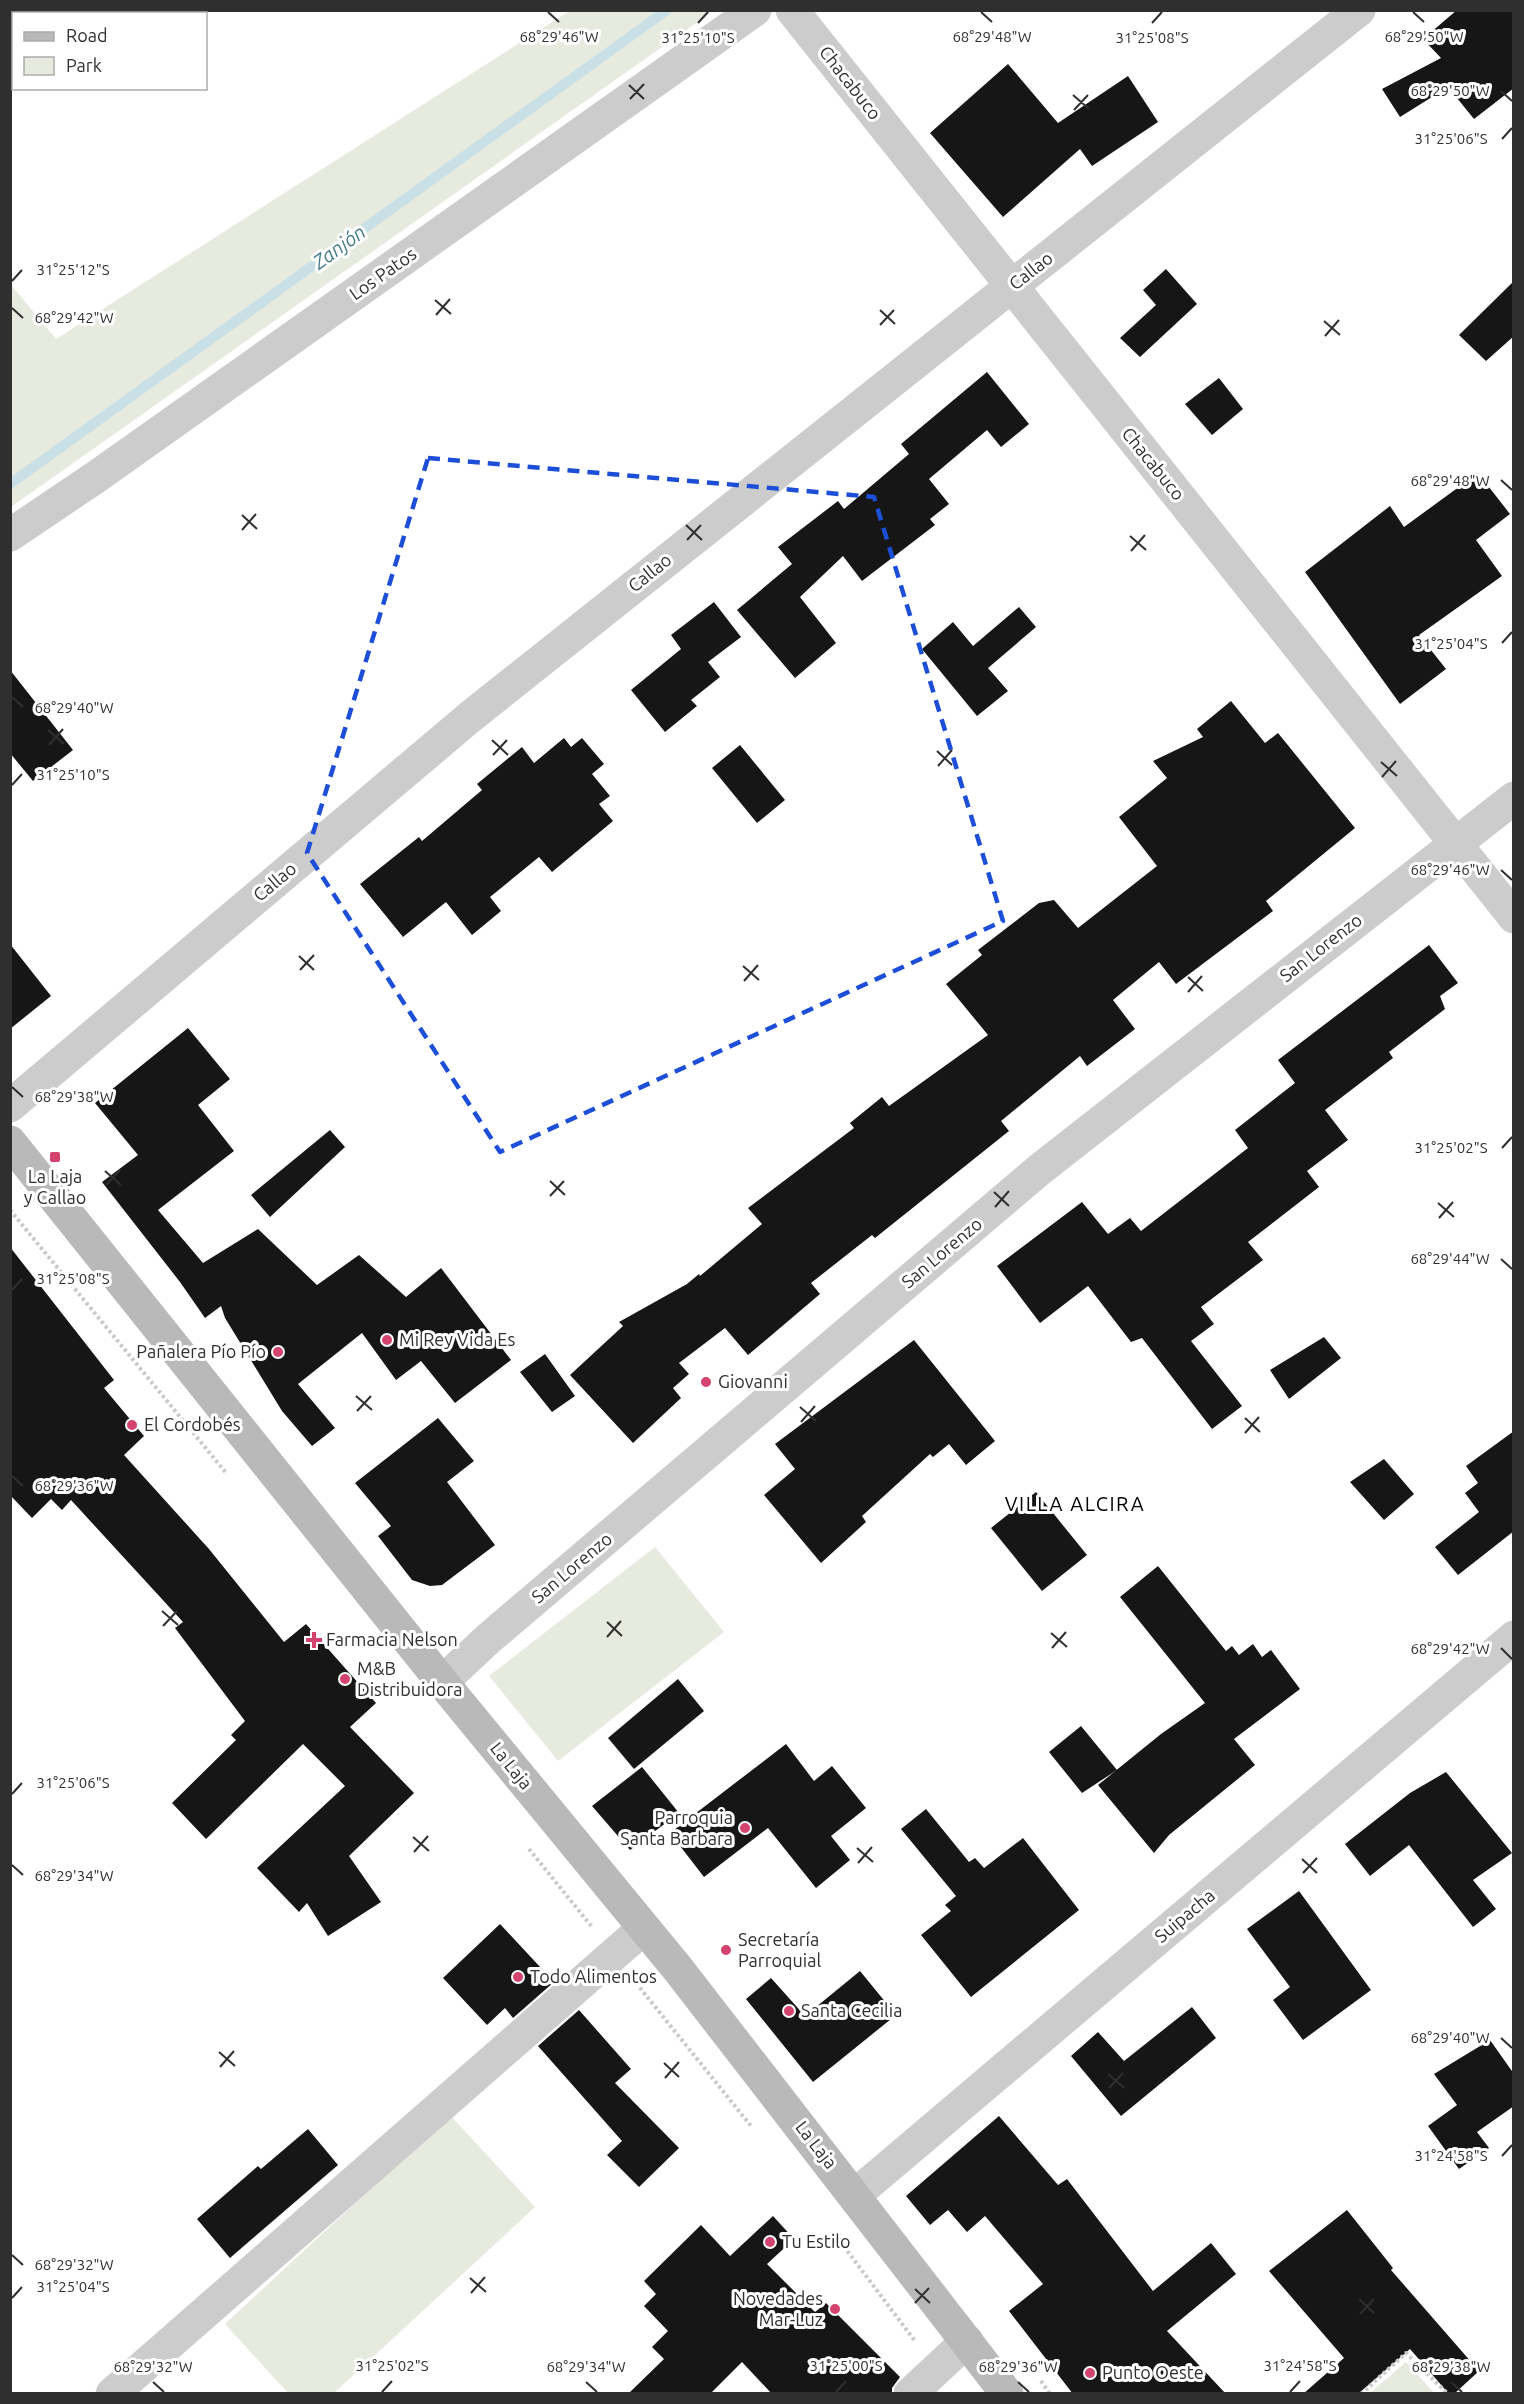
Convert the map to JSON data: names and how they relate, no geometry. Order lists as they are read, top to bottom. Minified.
{"streets":{"main road":["La Laja"],"street":["Chacabuco","Callao","Los Patos","San Lorenzo","Suipacha"]},"crossings":[["Chacabuco","Callao"],["Chacabuco","San Lorenzo"],["San Lorenzo","La Laja"],["La Laja","Suipacha"]],"districts":["VILLA ALCIRA"],"water":["Zanjón"],"places":{"transit":["La Laja y Callao"],"other":["Mi Rey Vida Es","Pañalera Pío Pío","Giovanni","El Cordobés","M&B Distribuidora","Parroquia Santa Barbara","Secretaría Parroquial","Todo Alimentos","Santa Cecilia","Tu Estilo","Novedades Mar-Luz","Punto Oeste"],"health":["Farmacia Nelson"]},"legend":["Road","Park"],"coordinates":["68°29'46\"W","68°29'48\"W","68°29'50\"W","31°25'10\"S","31°25'08\"S","31°25'06\"S","31°25'12\"S","68°29'42\"W","31°25'04\"S","68°29'40\"W","68°29'38\"W","31°25'02\"S","68°29'44\"W","68°29'36\"W","68°29'34\"W","31°24'58\"S","68°29'32\"W","31°25'00\"S"]}
